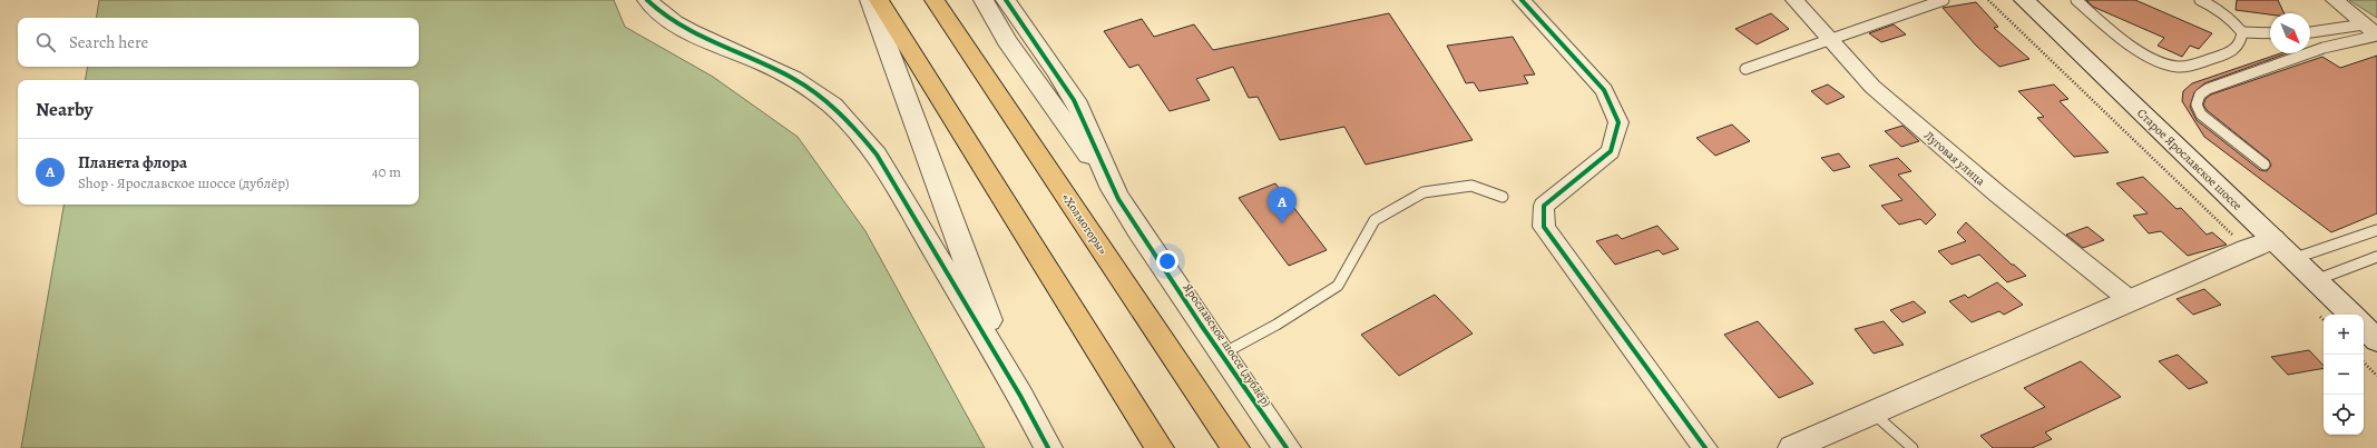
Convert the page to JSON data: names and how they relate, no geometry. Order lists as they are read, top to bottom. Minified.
{"streets":{"highway":["«Холмогоры»"],"street":["Луговая улица","Старое Ярославское шоссе","Ярославское шоссе (дублёр)"]},"north":"bottom right","page":{"search":"Search here","heading":"Nearby","list":[{"mark":"A","name":"Планета флора","note":"Shop · Ярославское шоссе (дублёр)","value":"40 m"}],"pins":"A","map_buttons":["+","−"]}}
